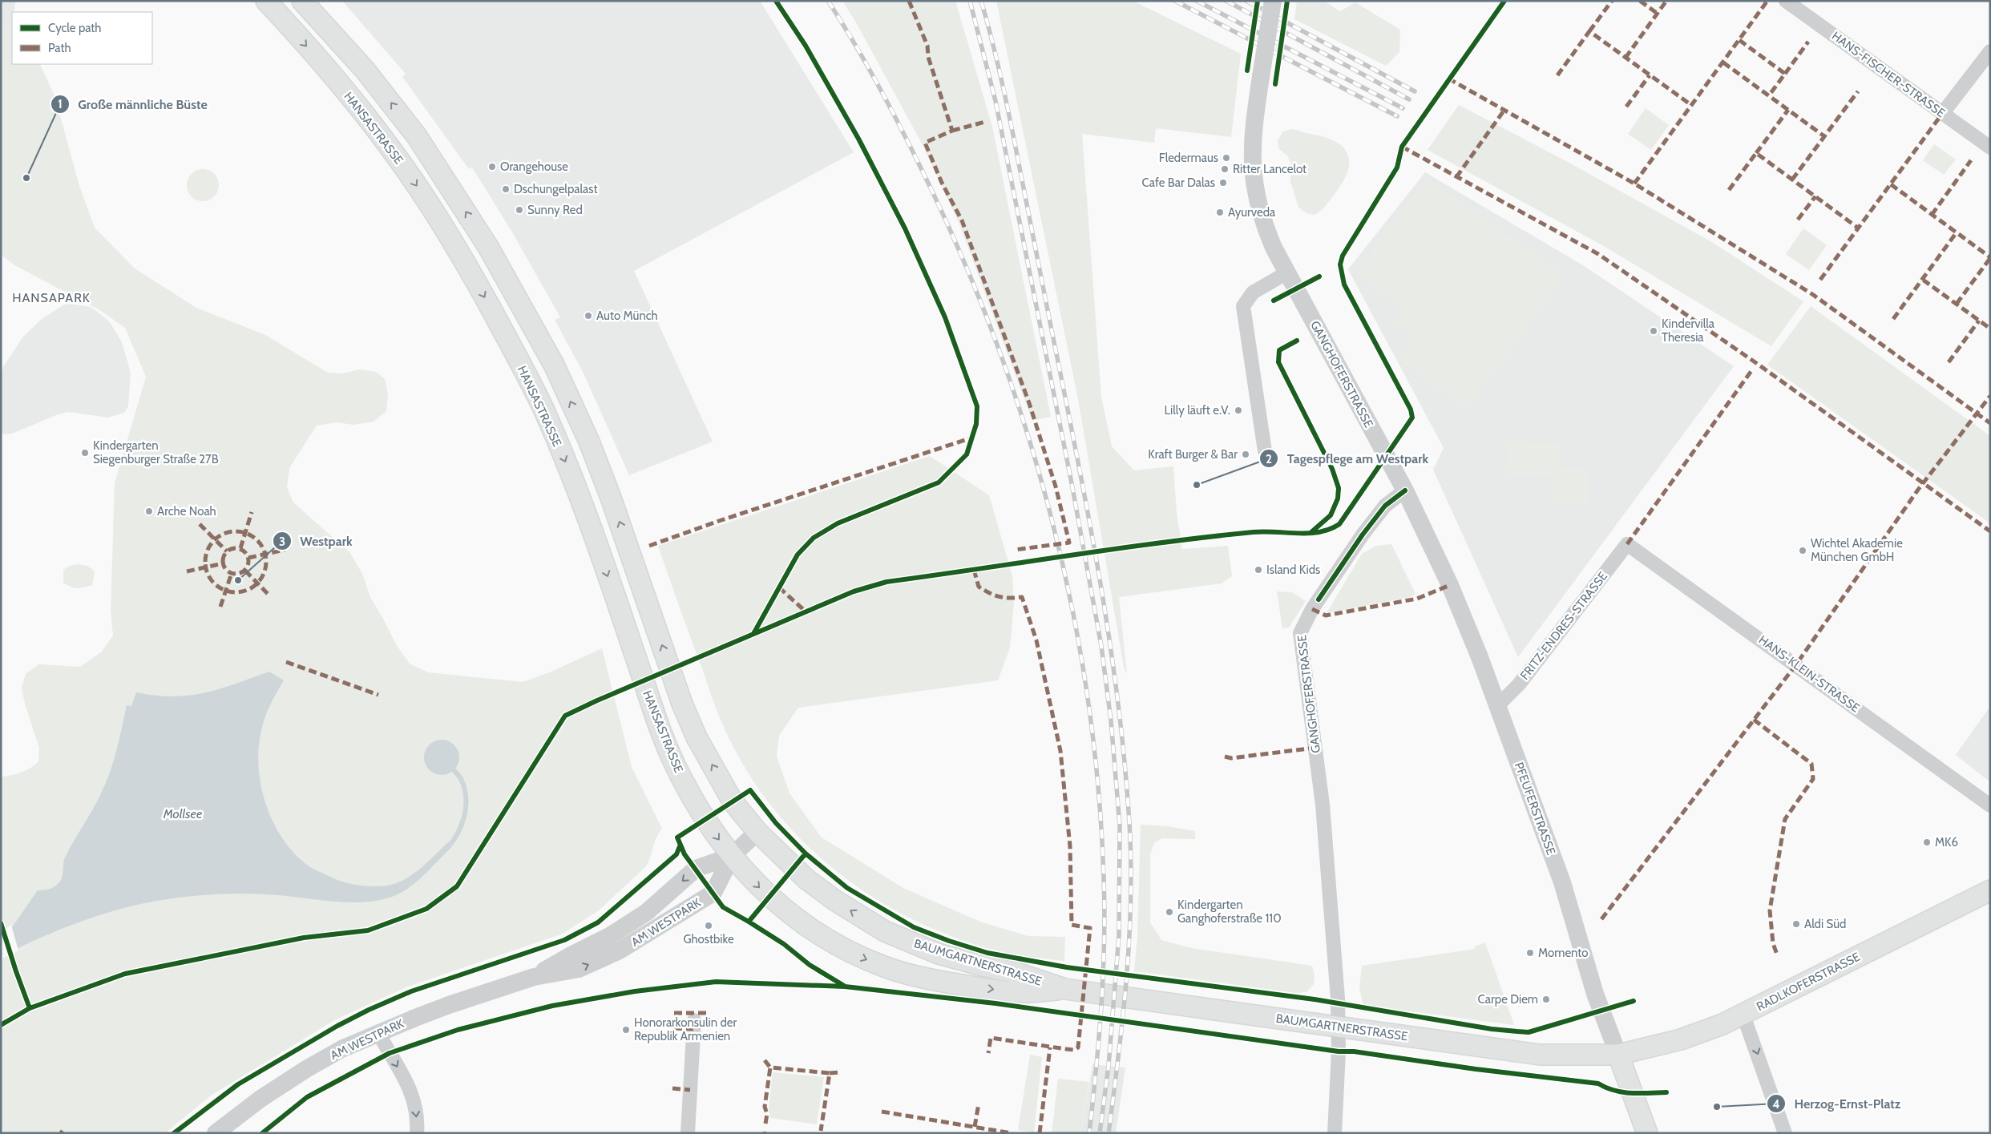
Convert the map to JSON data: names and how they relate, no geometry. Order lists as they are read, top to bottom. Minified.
{"streets":{"main road":["HANSASTRASSE","PFEUFERSTRASSE","BAUMGARTNERSTRASSE","RADLKOFERSTRASSE"],"street":["HANS-FISCHER-STRASSE","GANGHOFERSTRASSE","FRITZ-ENDRES-STRASSE","HANS-KLEIN-STRASSE","AM WESTPARK"]},"crossings":[["HANSASTRASSE","AM WESTPARK"],["HANSASTRASSE","BAUMGARTNERSTRASSE"],["GANGHOFERSTRASSE","PFEUFERSTRASSE"],["GANGHOFERSTRASSE","BAUMGARTNERSTRASSE"],["FRITZ-ENDRES-STRASSE","HANS-KLEIN-STRASSE"],["FRITZ-ENDRES-STRASSE","PFEUFERSTRASSE"],["PFEUFERSTRASSE","BAUMGARTNERSTRASSE"],["PFEUFERSTRASSE","RADLKOFERSTRASSE"],["AM WESTPARK","BAUMGARTNERSTRASSE"],["BAUMGARTNERSTRASSE","RADLKOFERSTRASSE"]],"districts":["HANSAPARK"],"water":["Mollsee"],"places":["Fledermaus","Orangehouse","Ritter Lancelot","Große männliche Büste","Cafe Bar Dalas","Dschungelpalast","Sunny Red","Ayurveda","Auto Münch","Kindervilla Theresia","Lilly läuft e.V.","Kindergarten Siegenburger Straße 27B","Kraft Burger & Bar","Tagespflege am Westpark","Arche Noah","Wichtel Akademie München GmbH","Island Kids","Westpark","MK6","Kindergarten Ganghoferstraße 110","Aldi Süd","Ghostbike","Momento","Carpe Diem","Honorarkonsulin der Republik Armenien","Herzog-Ernst-Platz"],"legend":["Cycle path","Path"]}
